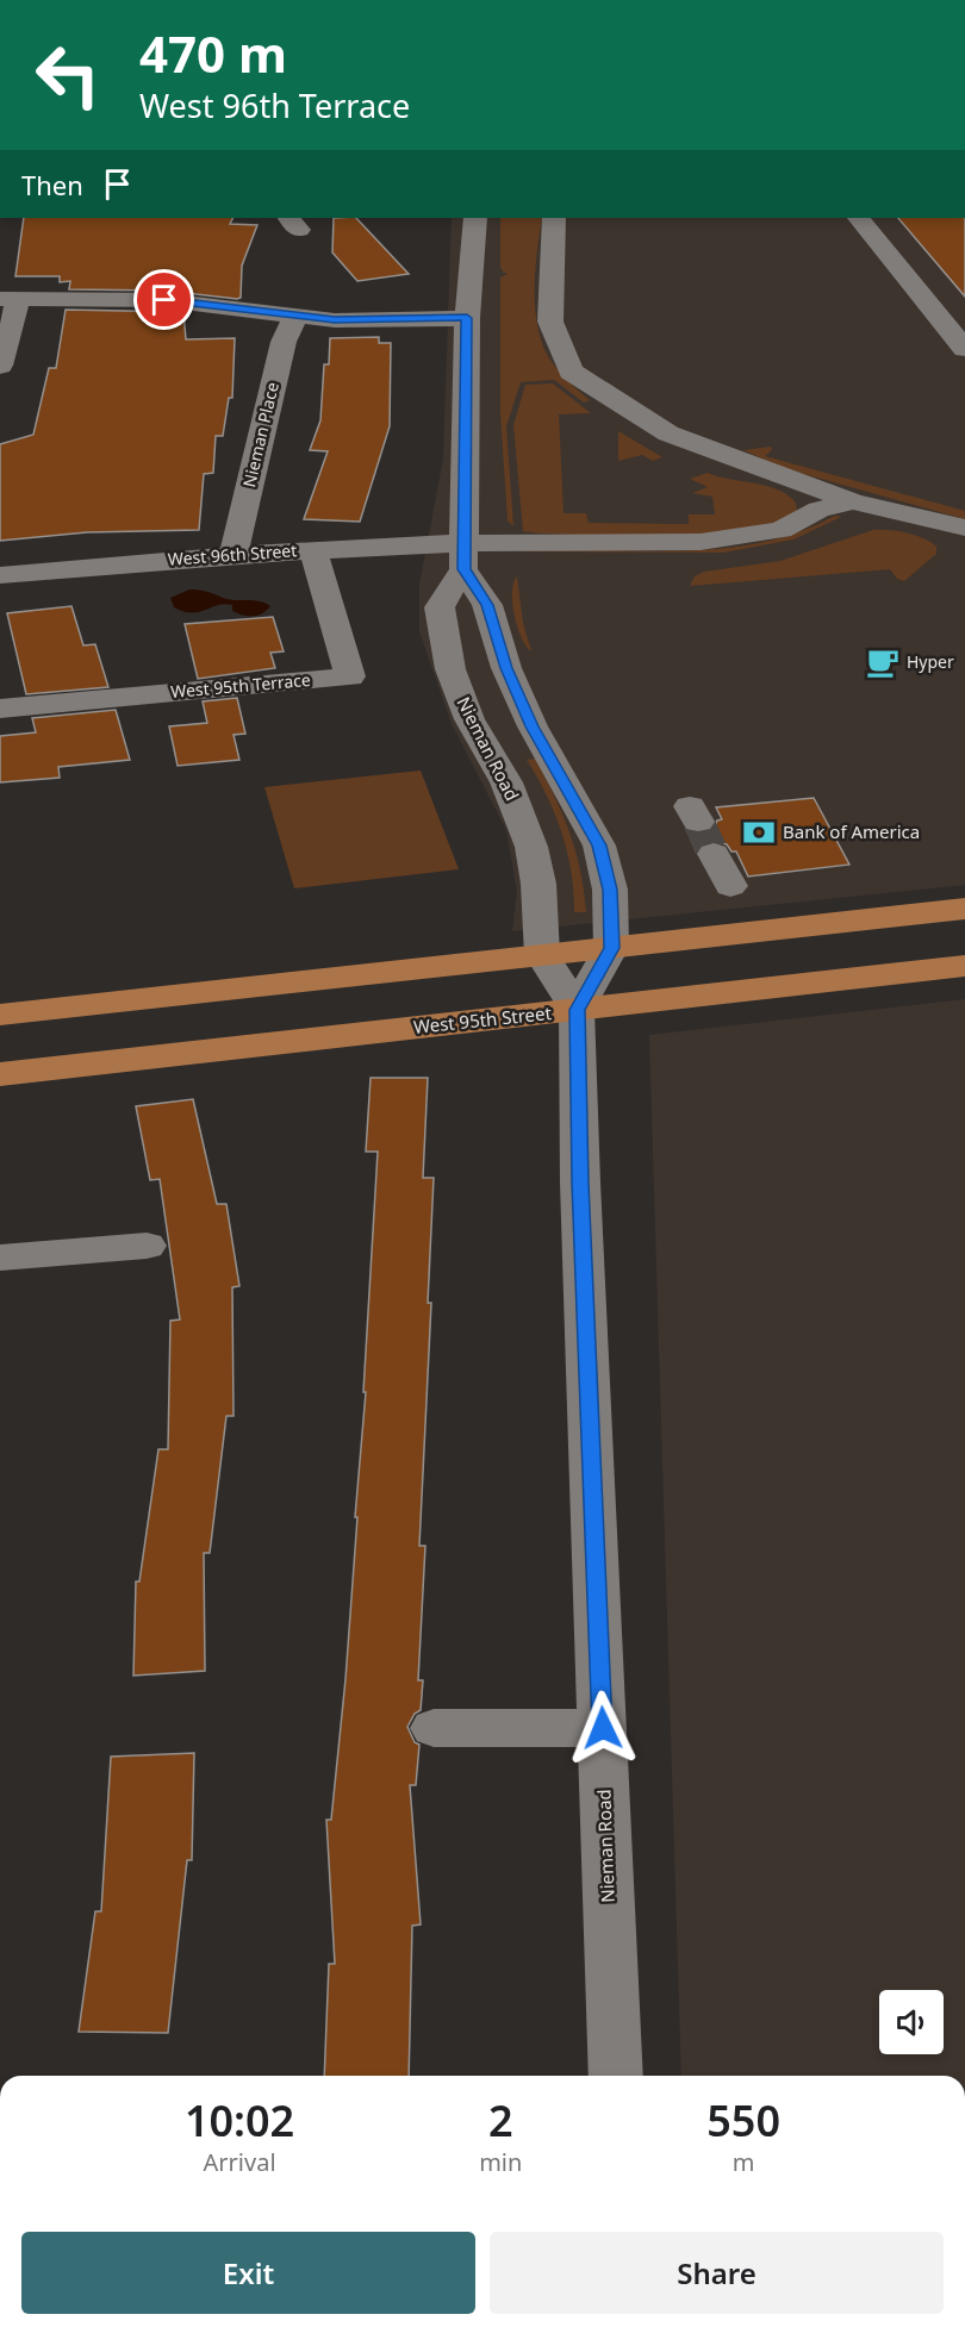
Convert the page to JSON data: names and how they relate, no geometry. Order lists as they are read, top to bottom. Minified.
{"streets":{"main road":["West 95th Street"],"street":["Nieman Place","West 96th Street","West 95th Terrace","Nieman Road"]},"crossings":[["Nieman Place","West 96th Street"],["West 96th Street","West 95th Terrace"],["West 96th Street","Nieman Road"],["Nieman Road","West 95th Street"]],"places":{"cafe":["Hyper"],"bank":["Bank of America"]},"page":{"turn":["470 m","West 96th Terrace"],"then":"Then","eta":["10:02","Arrival","2","min","550","m"],"buttons":["Exit","Share"]}}
